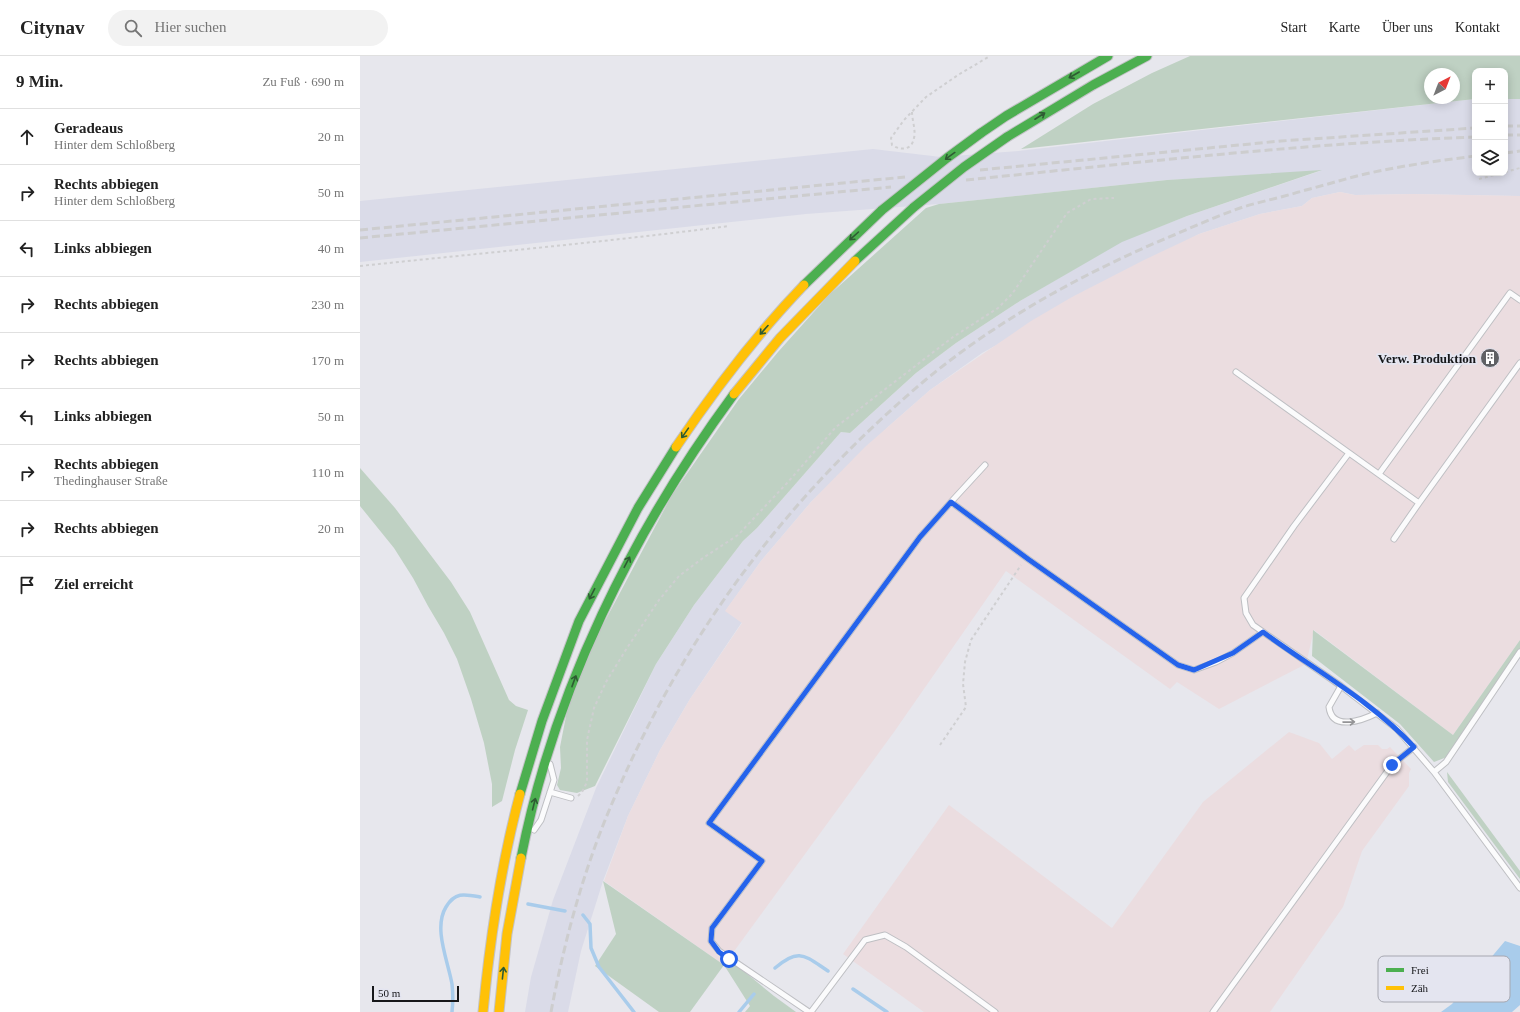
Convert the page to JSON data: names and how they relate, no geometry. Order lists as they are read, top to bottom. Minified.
{"places":{"building":["Verw. Produktion"]},"legend":["Frei","Zäh"],"scale_bar":"50 m","north":"top right","page":{"header":"Citynav","search":"Hier suchen","nav":["Start","Karte","Über uns","Kontakt"],"heading":["9 Min.","Zu Fuß · 690 m"],"map_buttons":["+","−"],"list":[["Geradeaus","Hinter dem Schloßberg","20 m"],["Rechts abbiegen","Hinter dem Schloßberg","50 m"],["Links abbiegen","40 m"],["Rechts abbiegen","230 m"],["Rechts abbiegen","170 m"],["Links abbiegen","50 m"],["Rechts abbiegen","Thedinghauser Straße","110 m"],["Rechts abbiegen","20 m"],"Ziel erreicht"],"scale":"50 m"}}
